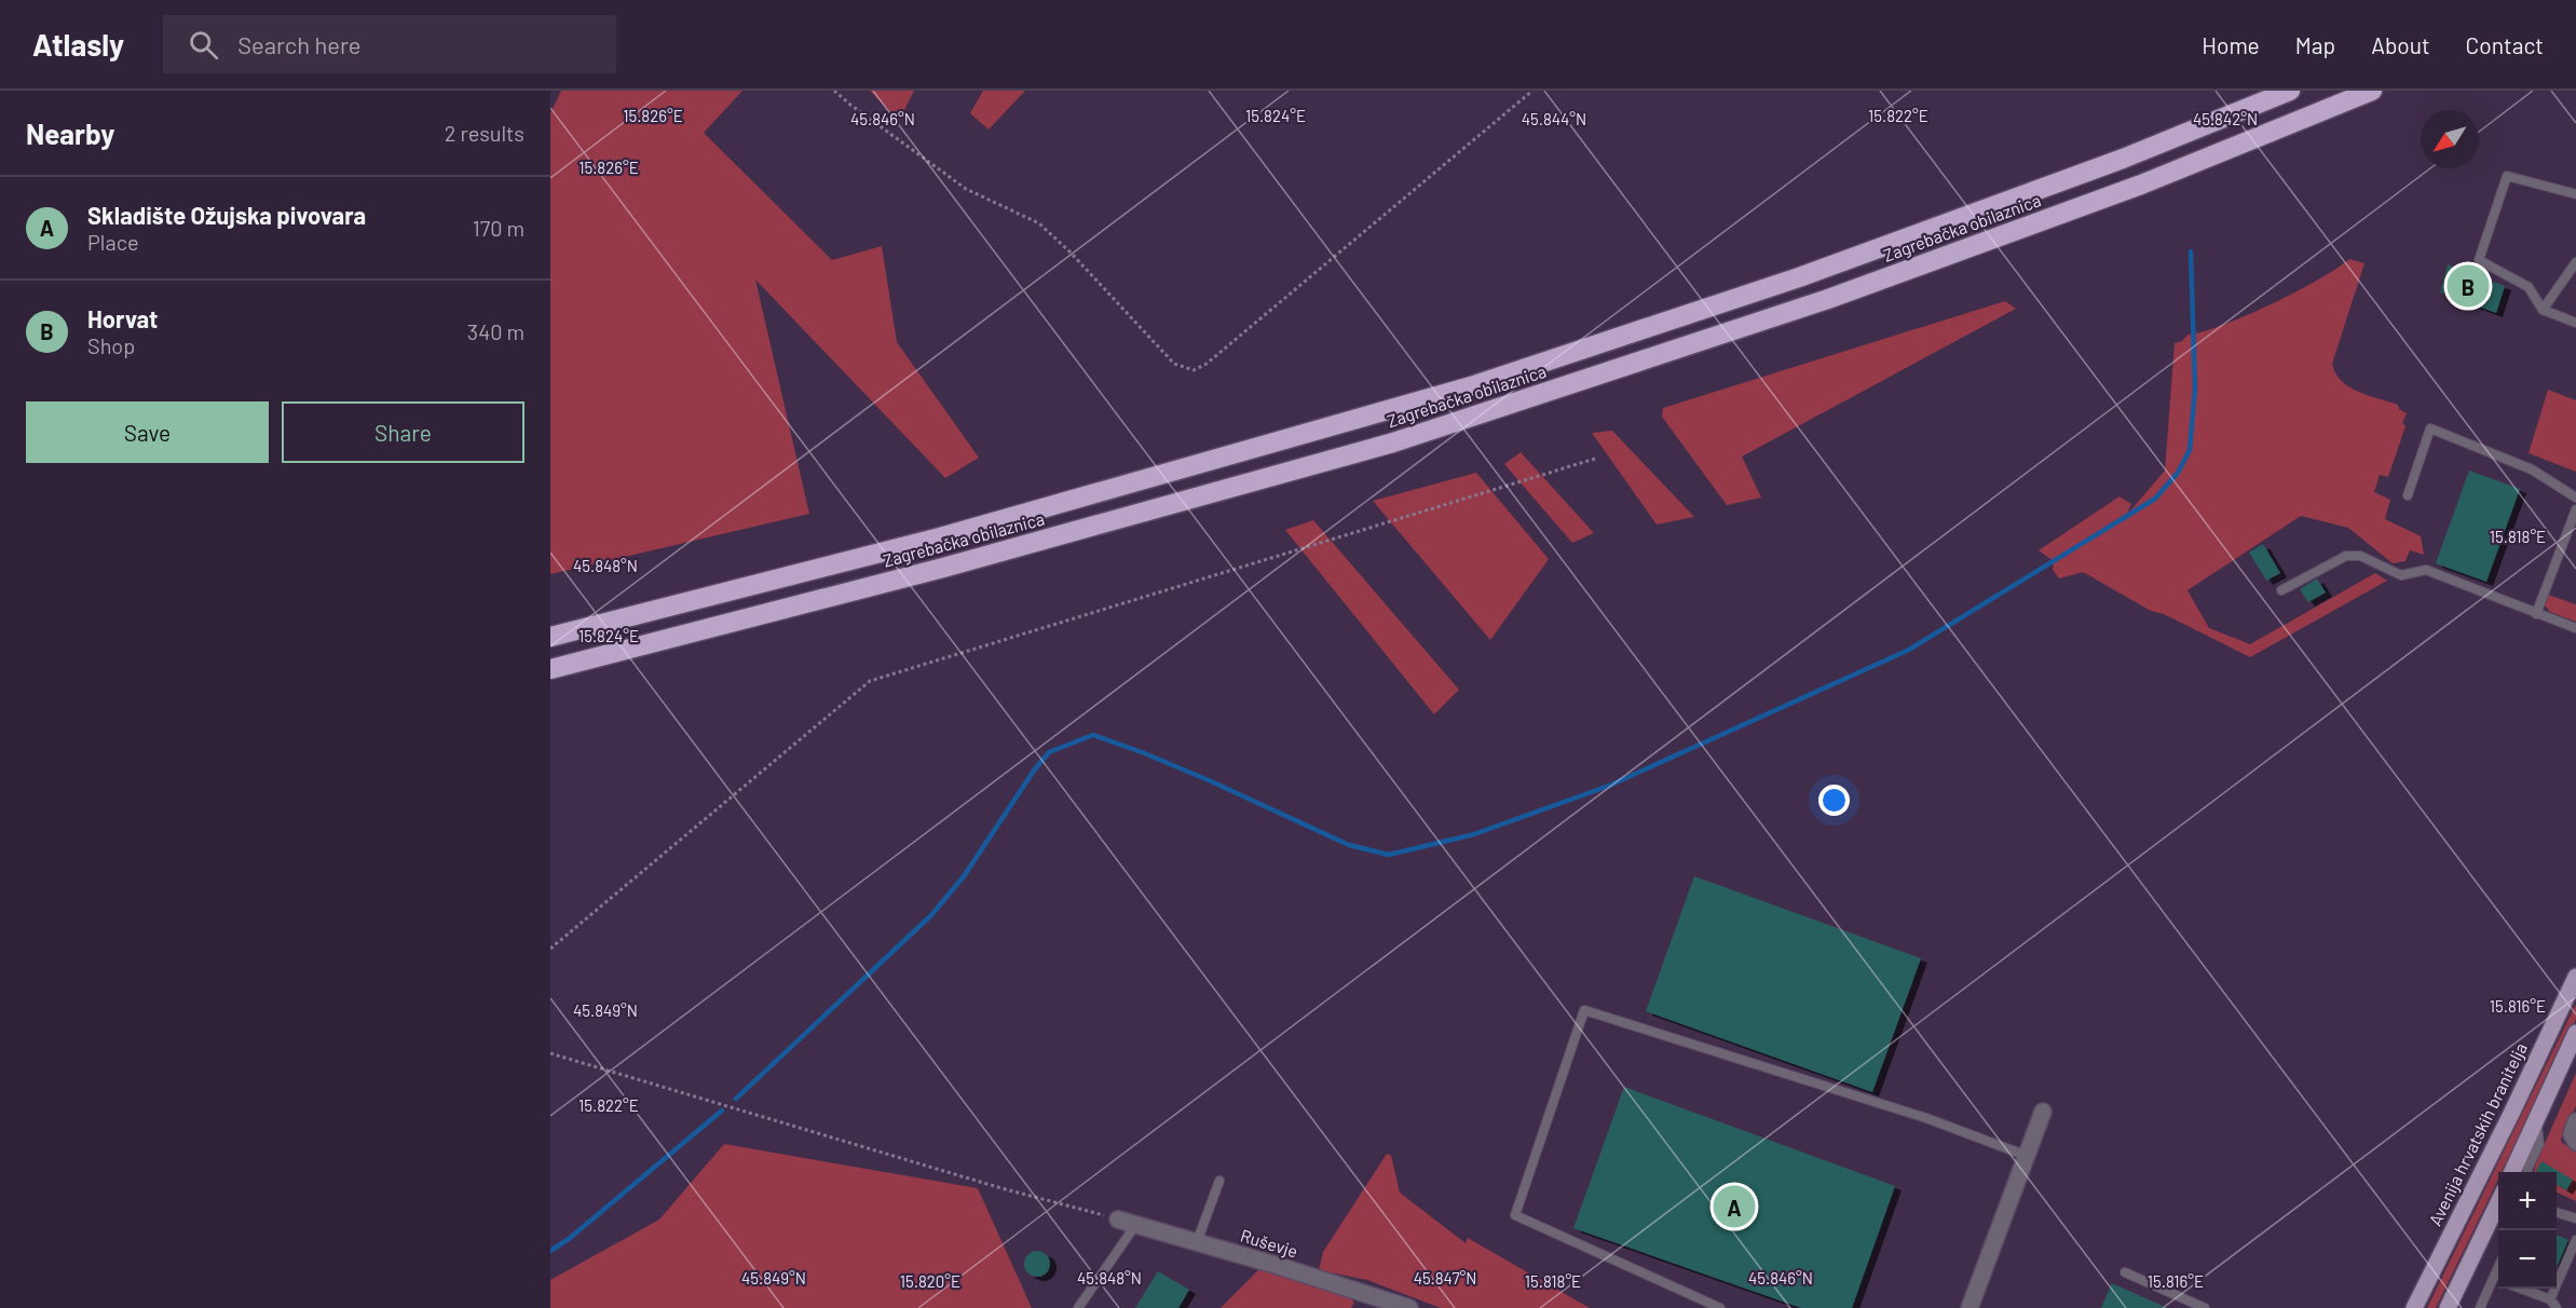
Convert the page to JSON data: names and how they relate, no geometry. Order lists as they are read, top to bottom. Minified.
{"streets":{"highway":["Zagrebačka obilaznica"],"main road":["Avenija hrvatskih branitelja"],"street":["Ruševje"]},"north":"bottom left","page":{"header":"Atlasly","search":"Search here","nav":["Home","Map","About","Contact"],"heading":["Nearby","2 results"],"list":[{"mark":"A","name":"Skladište Ožujska pivovara","note":"Place","value":"170 m"},{"mark":"B","name":"Horvat","note":"Shop","value":"340 m"}],"pins":["B","A"],"buttons":["Save","Share"],"map_buttons":["+","−"]},"coordinates":["15.826°E","15.824°E","15.822°E","45.846°N","45.844°N","45.842°N","15.818°E","45.848°N","15.816°E","45.849°N","45.847°N","15.820°E"]}
